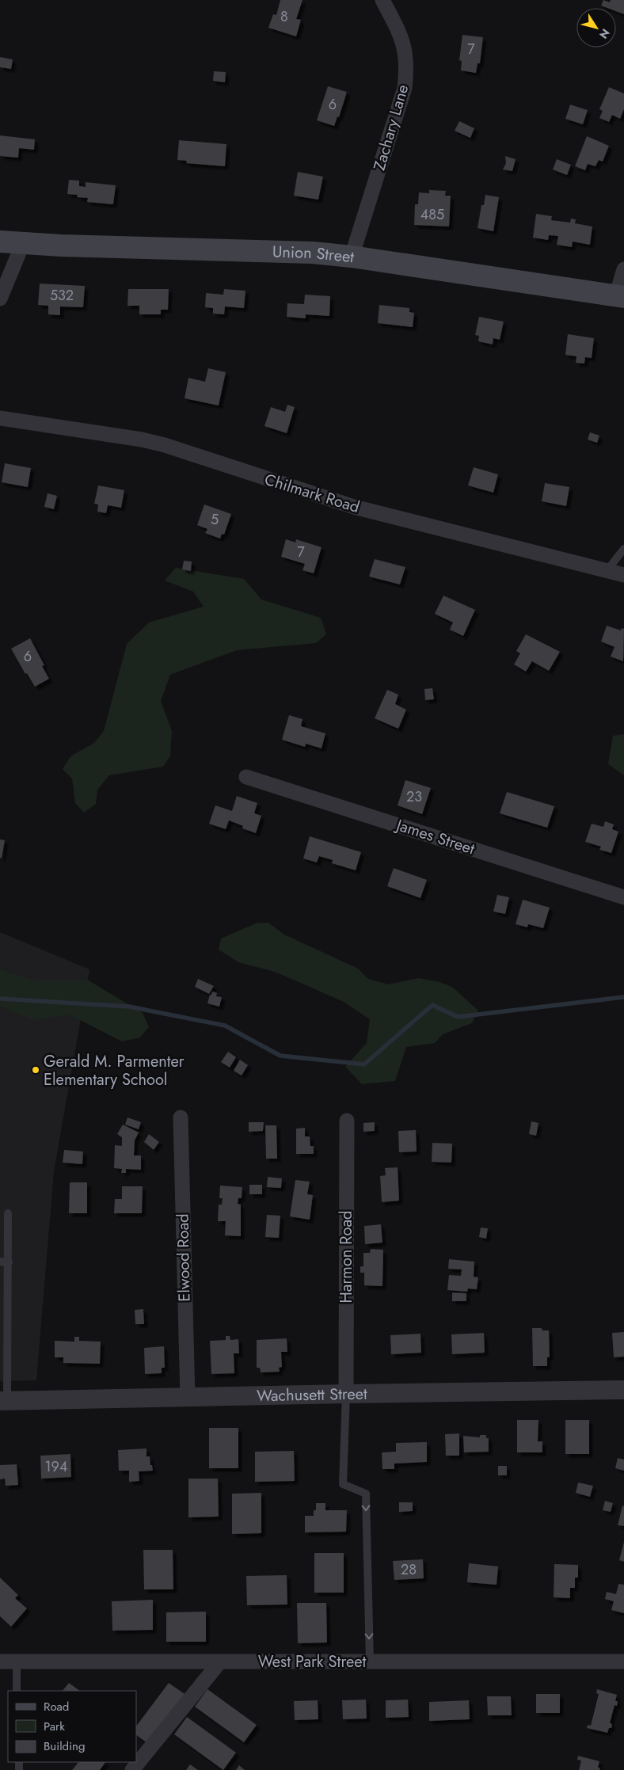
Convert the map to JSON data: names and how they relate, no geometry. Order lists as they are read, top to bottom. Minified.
{"streets":{"main road":["Union Street"],"street":["Zachary Lane","Chilmark Road","James Street","Harmon Road","Elwood Road","Wachusett Street","West Park Street"]},"crossings":[["Zachary Lane","Union Street"],["Harmon Road","Wachusett Street"],["Elwood Road","Wachusett Street"]],"places":["Gerald M. Parmenter Elementary School"],"house_numbers":["8","7","6","485","532","5","7","6","23","194","28"],"legend":["Road","Park","Building"],"north":"bottom right"}
